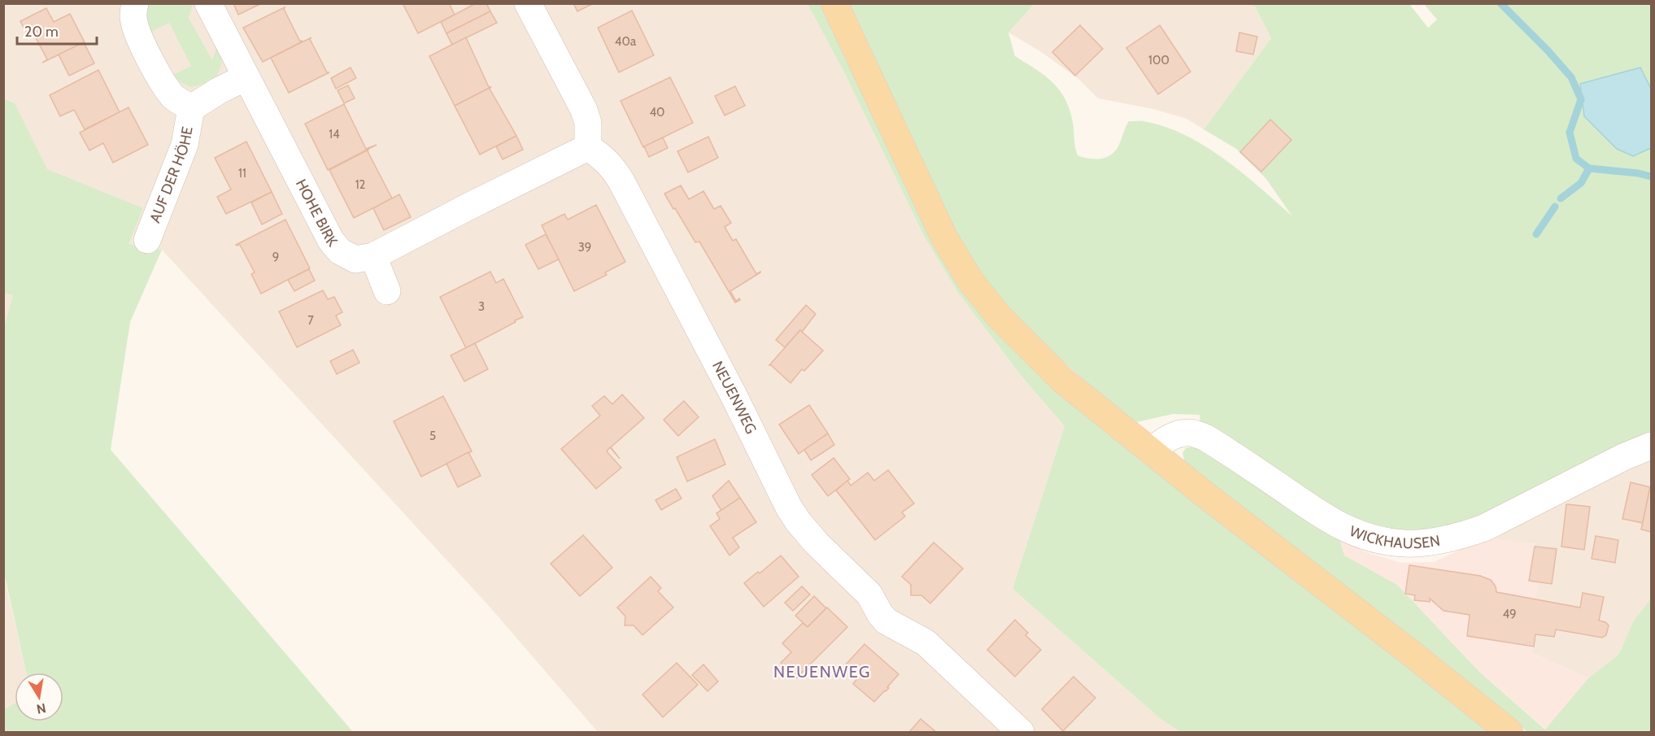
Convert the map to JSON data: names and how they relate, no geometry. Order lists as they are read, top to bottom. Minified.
{"streets":{"street":["AUF DER HÖHE","HOHE BIRK","NEUENWEG","WICKHAUSEN"]},"crossings":[["AUF DER HÖHE","HOHE BIRK"],["HOHE BIRK","NEUENWEG"]],"districts":["NEUENWEG"],"house_numbers":["40a","100","40","14","11","12","39","9","3","7","5","49"],"scale_bar":"20 m","north":"bottom"}
